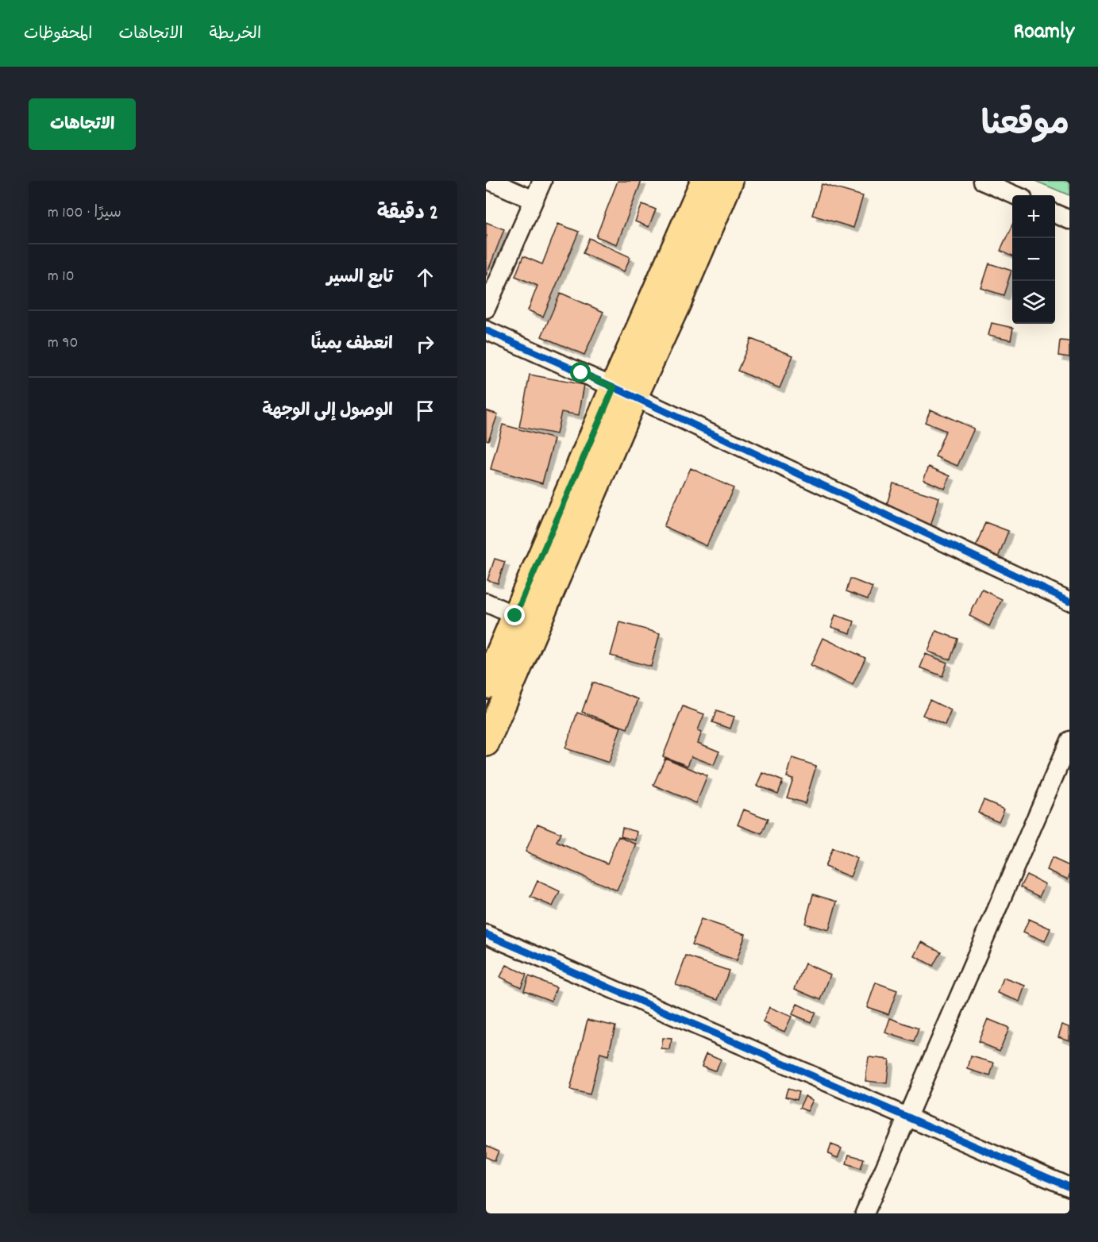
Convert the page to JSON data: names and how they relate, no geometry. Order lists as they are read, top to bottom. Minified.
{"page":{"header":"Roamly","nav":["الخريطة","الاتجاهات","المحفوظات"],"title":"موقعنا","buttons":"الاتجاهات","heading":["2 دقيقة","سيرًا · 100 m"],"map_buttons":["+","−"],"list":[["تابع السير","10 m"],["انعطف يمينًا","90 m"],"الوصول إلى الوجهة"]}}
